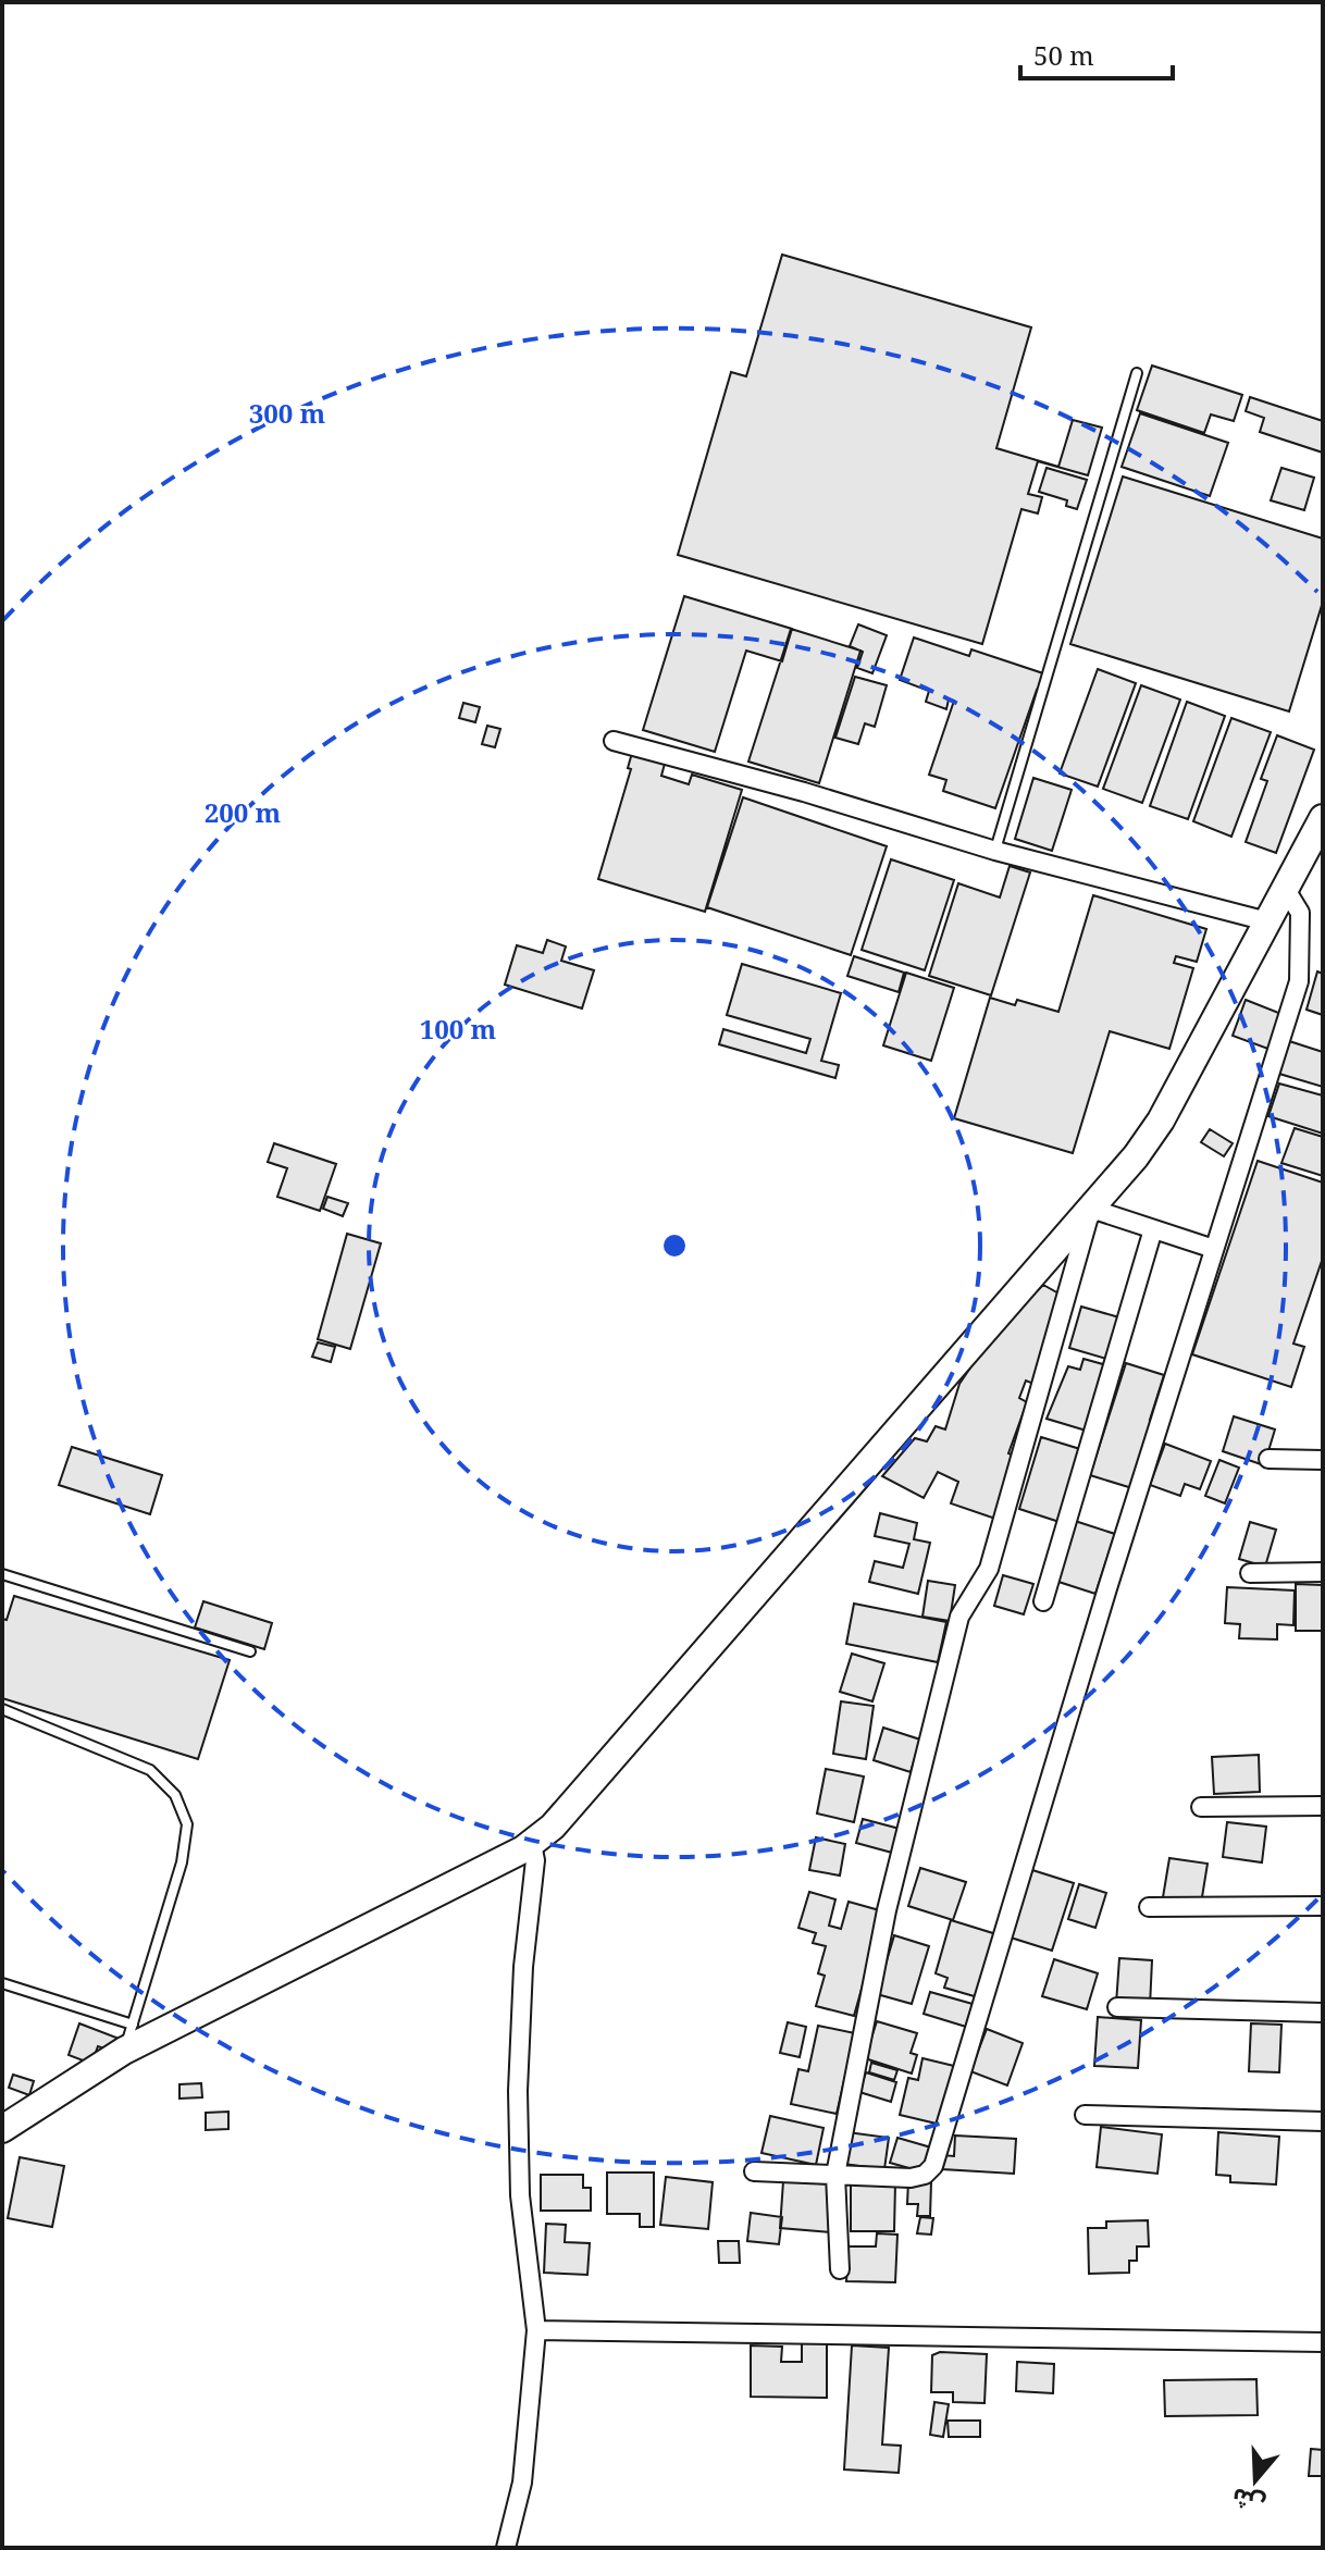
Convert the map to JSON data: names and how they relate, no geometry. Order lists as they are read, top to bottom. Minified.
{"scale_bar":"50 m","north":"bottom","rings":["300 m","200 m","100 m"]}
